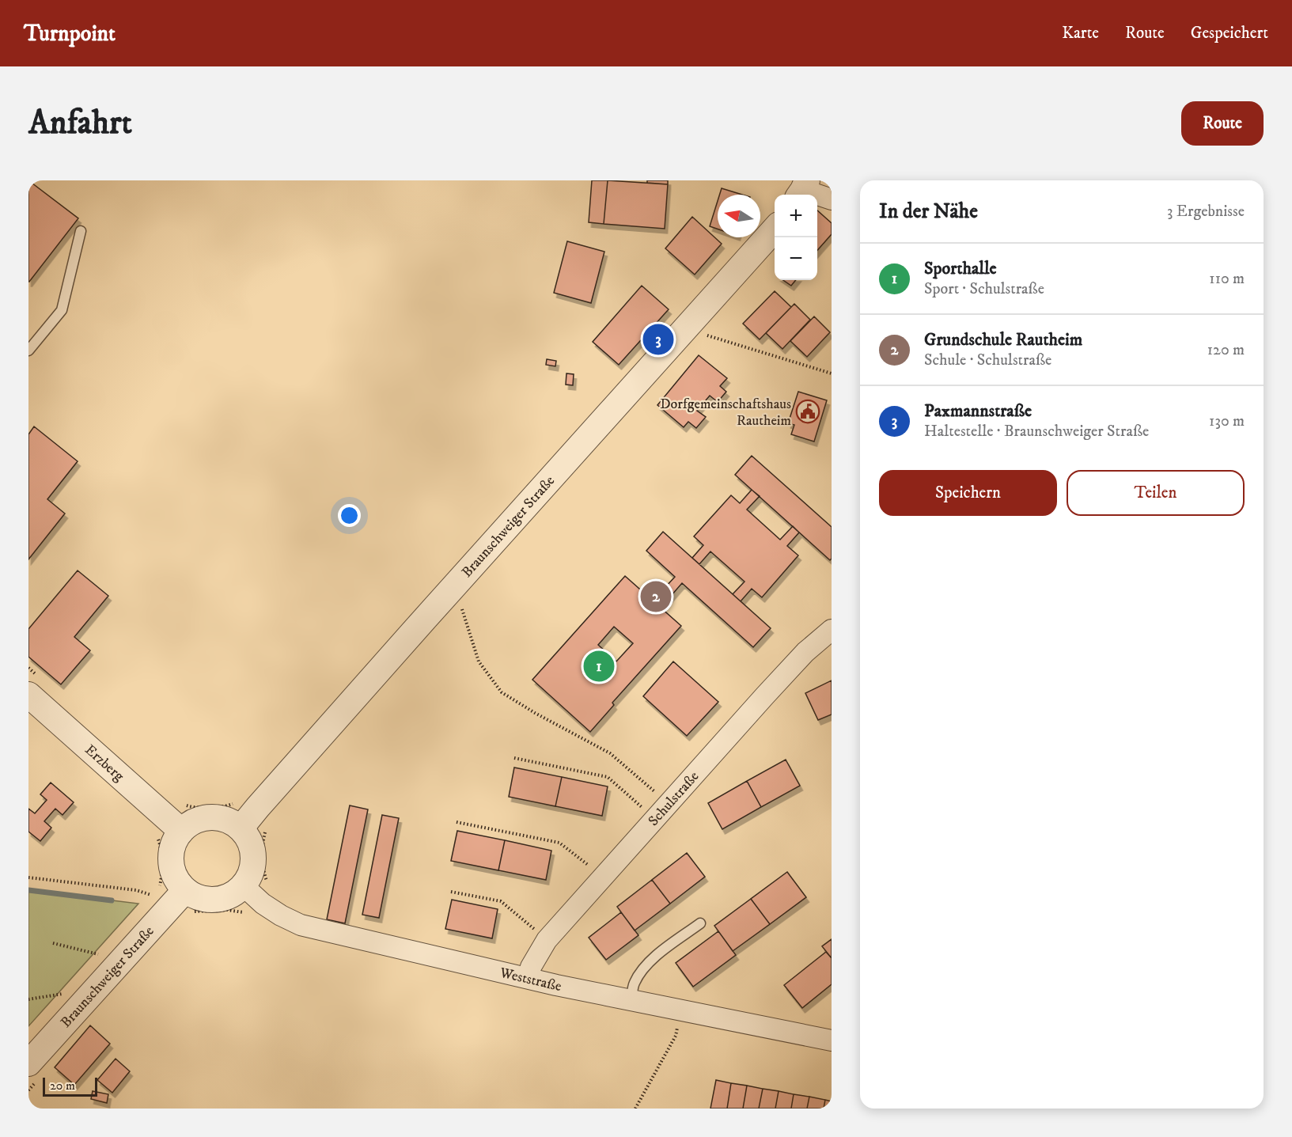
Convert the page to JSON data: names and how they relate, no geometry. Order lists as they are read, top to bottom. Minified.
{"streets":{"street":["Braunschweiger Straße","Erzberg","Schulstraße","Weststraße"]},"crossings":[["Braunschweiger Straße","Erzberg"],["Braunschweiger Straße","Weststraße"],["Erzberg","Weststraße"],["Schulstraße","Weststraße"]],"places":{"public building":["Dorfgemeinschaftshaus Rautheim"]},"scale_bar":"20 m","north":"left","page":{"header":"Turnpoint","nav":["Karte","Route","Gespeichert"],"buttons":["Route",["Speichern","Teilen"]],"title":"Anfahrt","heading":["In der Nähe","3 Ergebnisse"],"map_buttons":["+","−"],"list":[{"mark":"1","name":"Sporthalle","note":"Sport · Schulstraße","value":"110 m"},{"mark":"2","name":"Grundschule Rautheim","note":"Schule · Schulstraße","value":"120 m"},{"mark":"3","name":"Paxmannstraße","note":"Haltestelle · Braunschweiger Straße","value":"130 m"}],"pins":["3","2","1"],"scale":"20 m"}}
